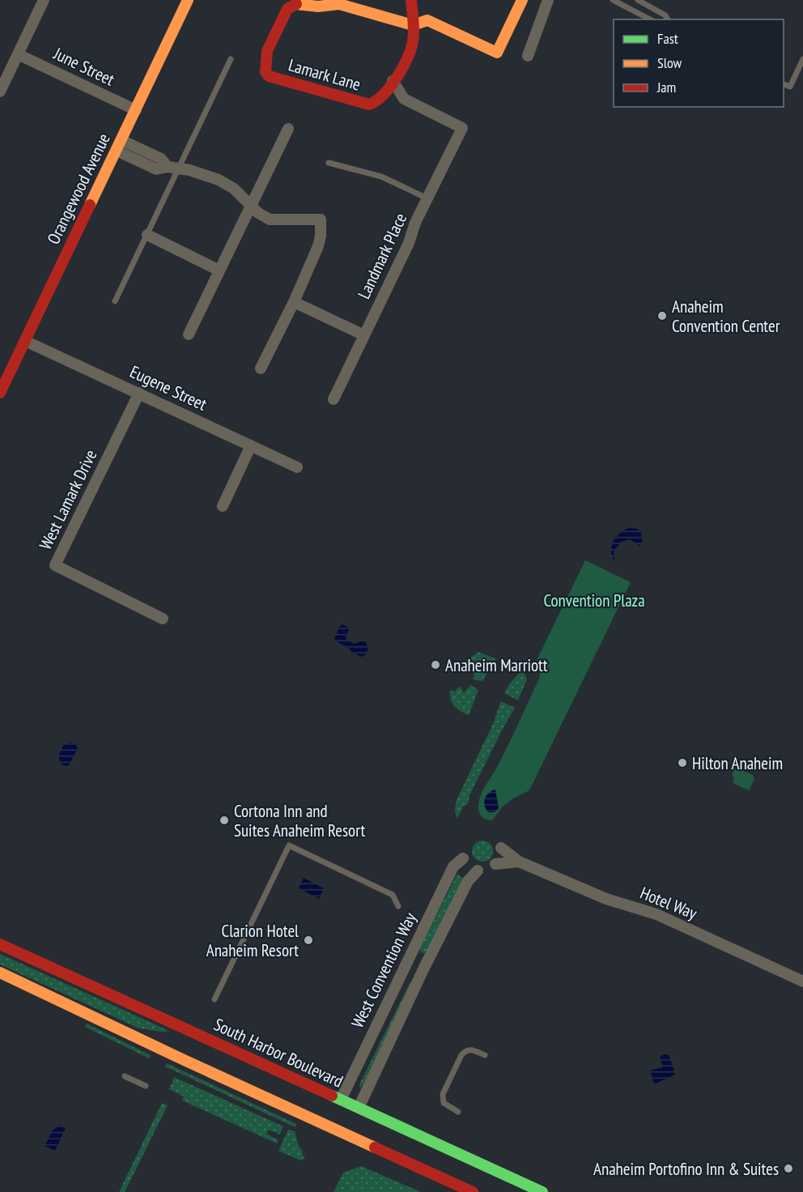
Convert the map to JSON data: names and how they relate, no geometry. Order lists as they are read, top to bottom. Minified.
{"streets":{"main road":["Lamark Lane","Orangewood Avenue","South Harbor Boulevard"],"street":["June Street","Landmark Place","Eugene Street","West Lamark Drive","Hotel Way","West Convention Way"]},"crossings":[["June Street","Orangewood Avenue"],["Lamark Lane","Landmark Place"],["Orangewood Avenue","Eugene Street"],["Eugene Street","West Lamark Drive"],["West Convention Way","South Harbor Boulevard"]],"parks":["Convention Plaza"],"places":["Anaheim Convention Center","Anaheim Marriott","Hilton Anaheim","Cortona Inn and Suites Anaheim Resort","Clarion Hotel Anaheim Resort","Anaheim Portofino Inn & Suites"],"legend":["Fast","Slow","Jam"]}
